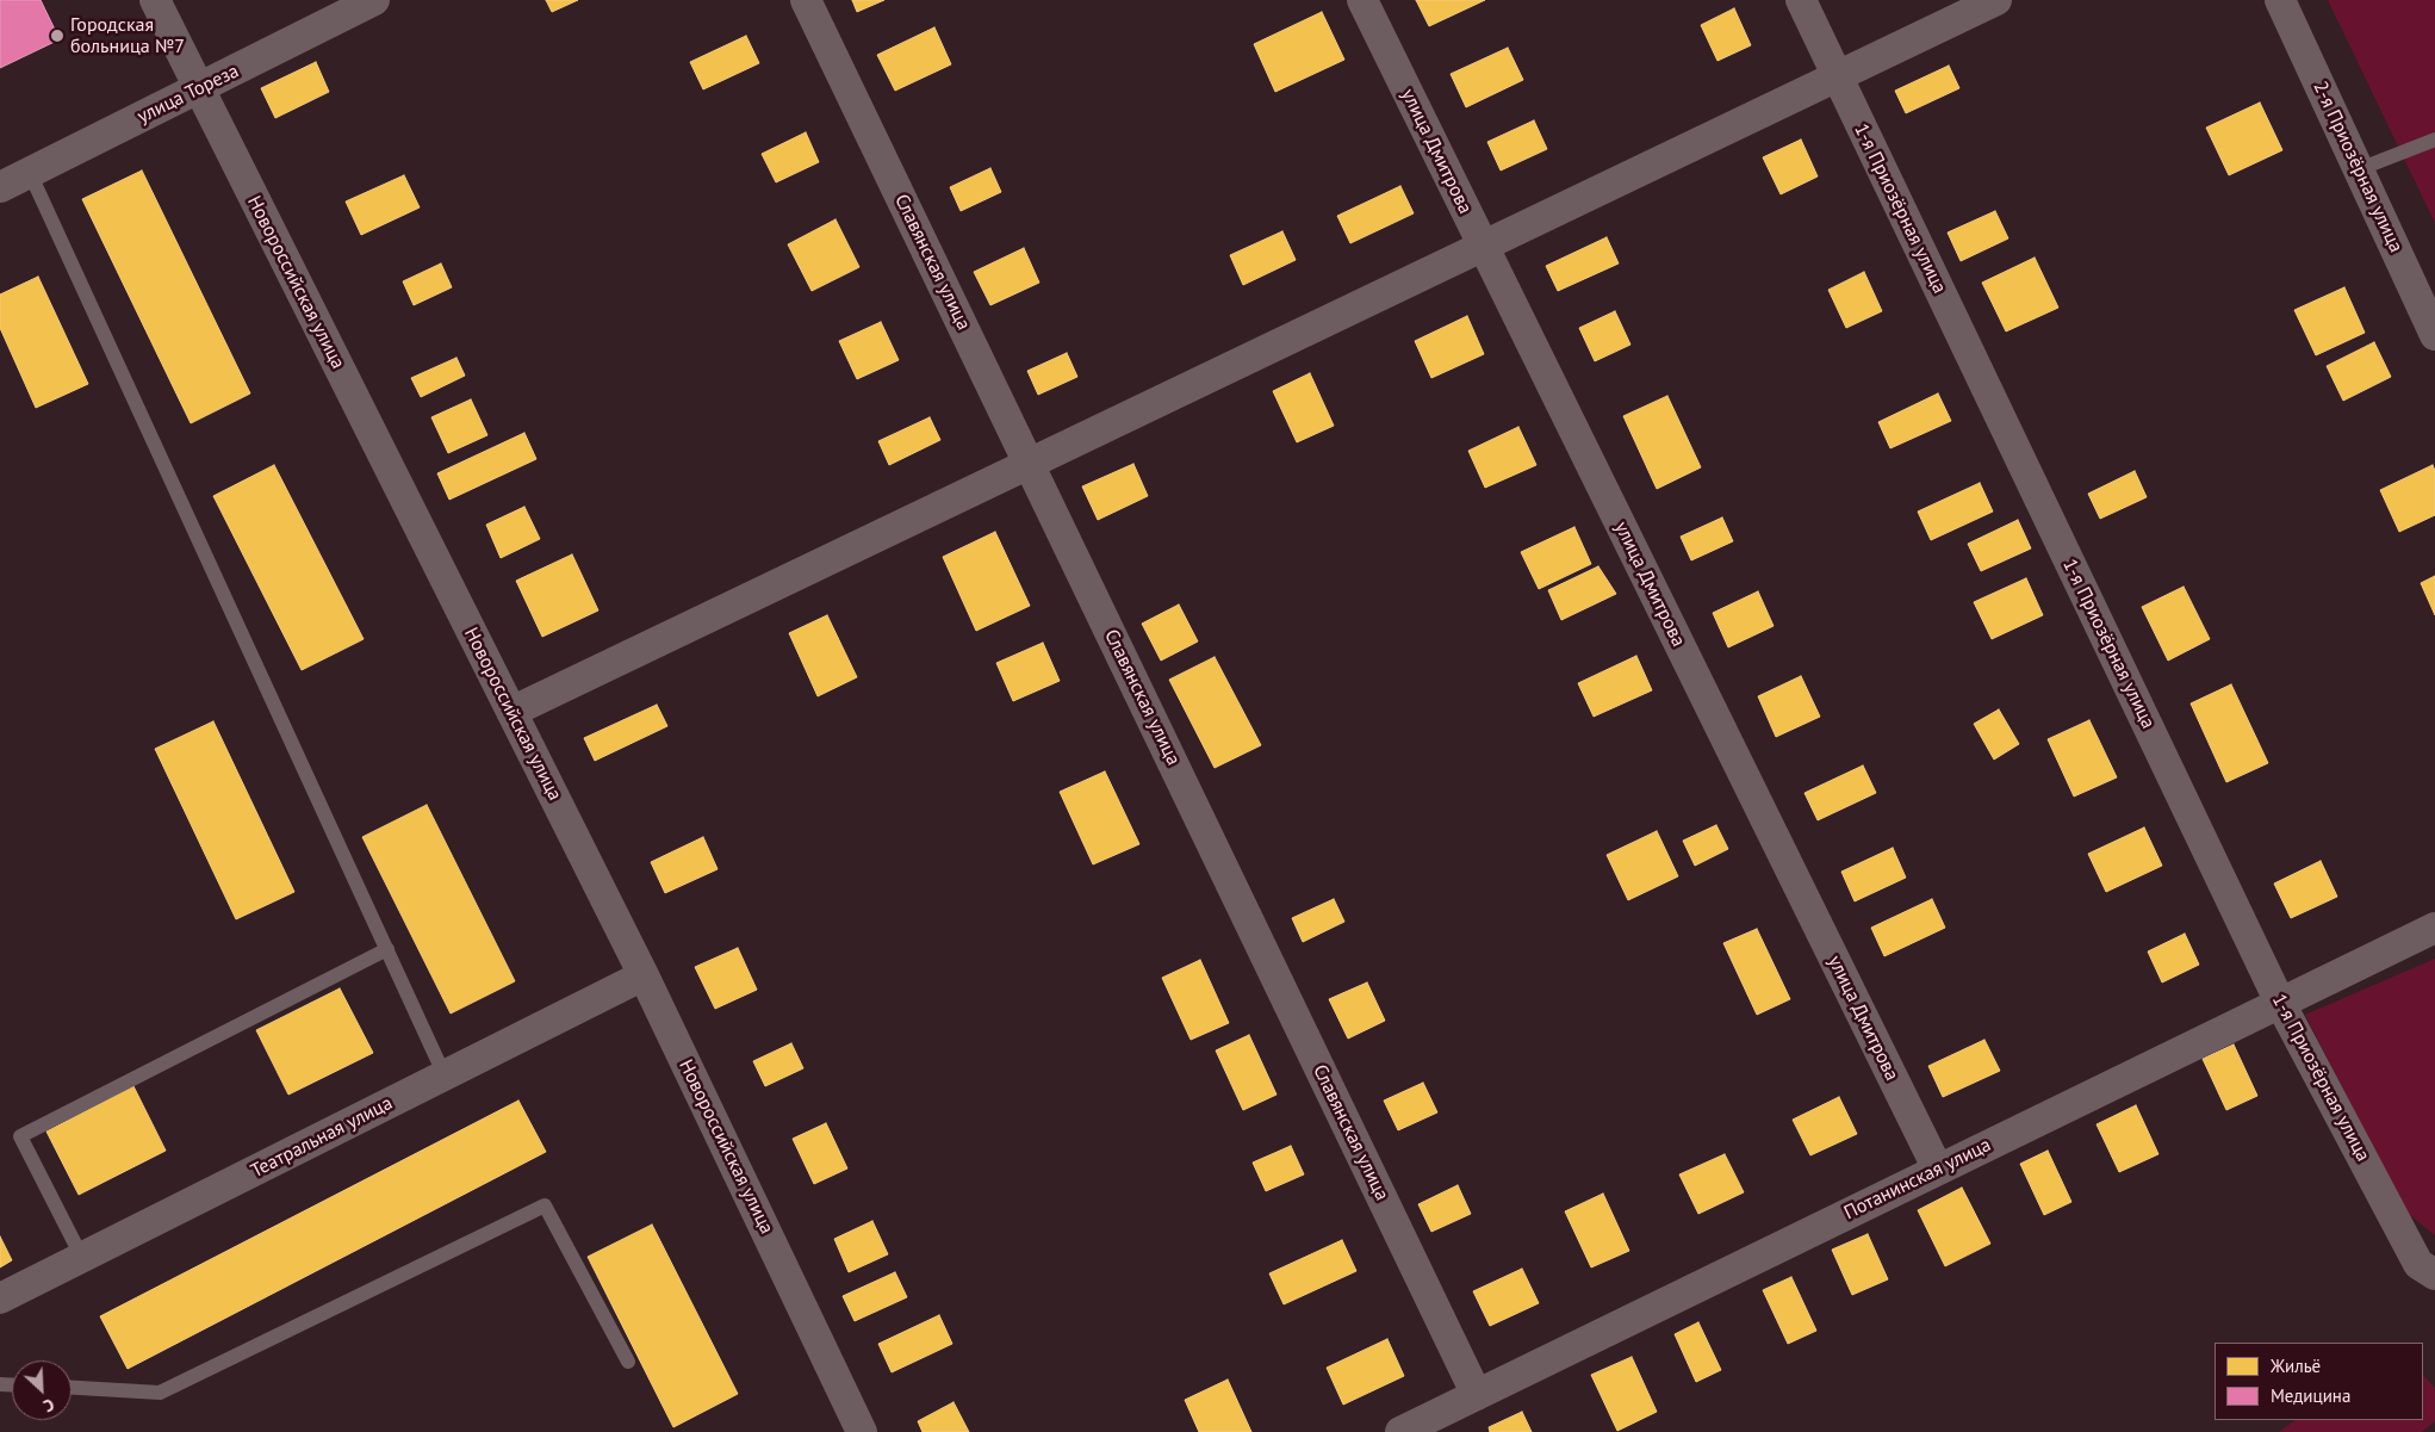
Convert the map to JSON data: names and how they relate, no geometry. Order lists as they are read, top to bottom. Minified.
{"streets":{"street":["улица Тореза","улица Дмитрова","2-я Приозёрная улица","1-я Приозёрная улица","Славянская улица","Новороссийская улица","Театральная улица","Потанинская улица"]},"crossings":[["улица Тореза","Новороссийская улица"],["улица Дмитрова","Потанинская улица"],["1-я Приозёрная улица","Потанинская улица"],["Славянская улица","Потанинская улица"],["Новороссийская улица","Театральная улица"]],"places":["Городская больница №7"],"legend":["Жильё","Медицина"],"north":"bottom right"}
